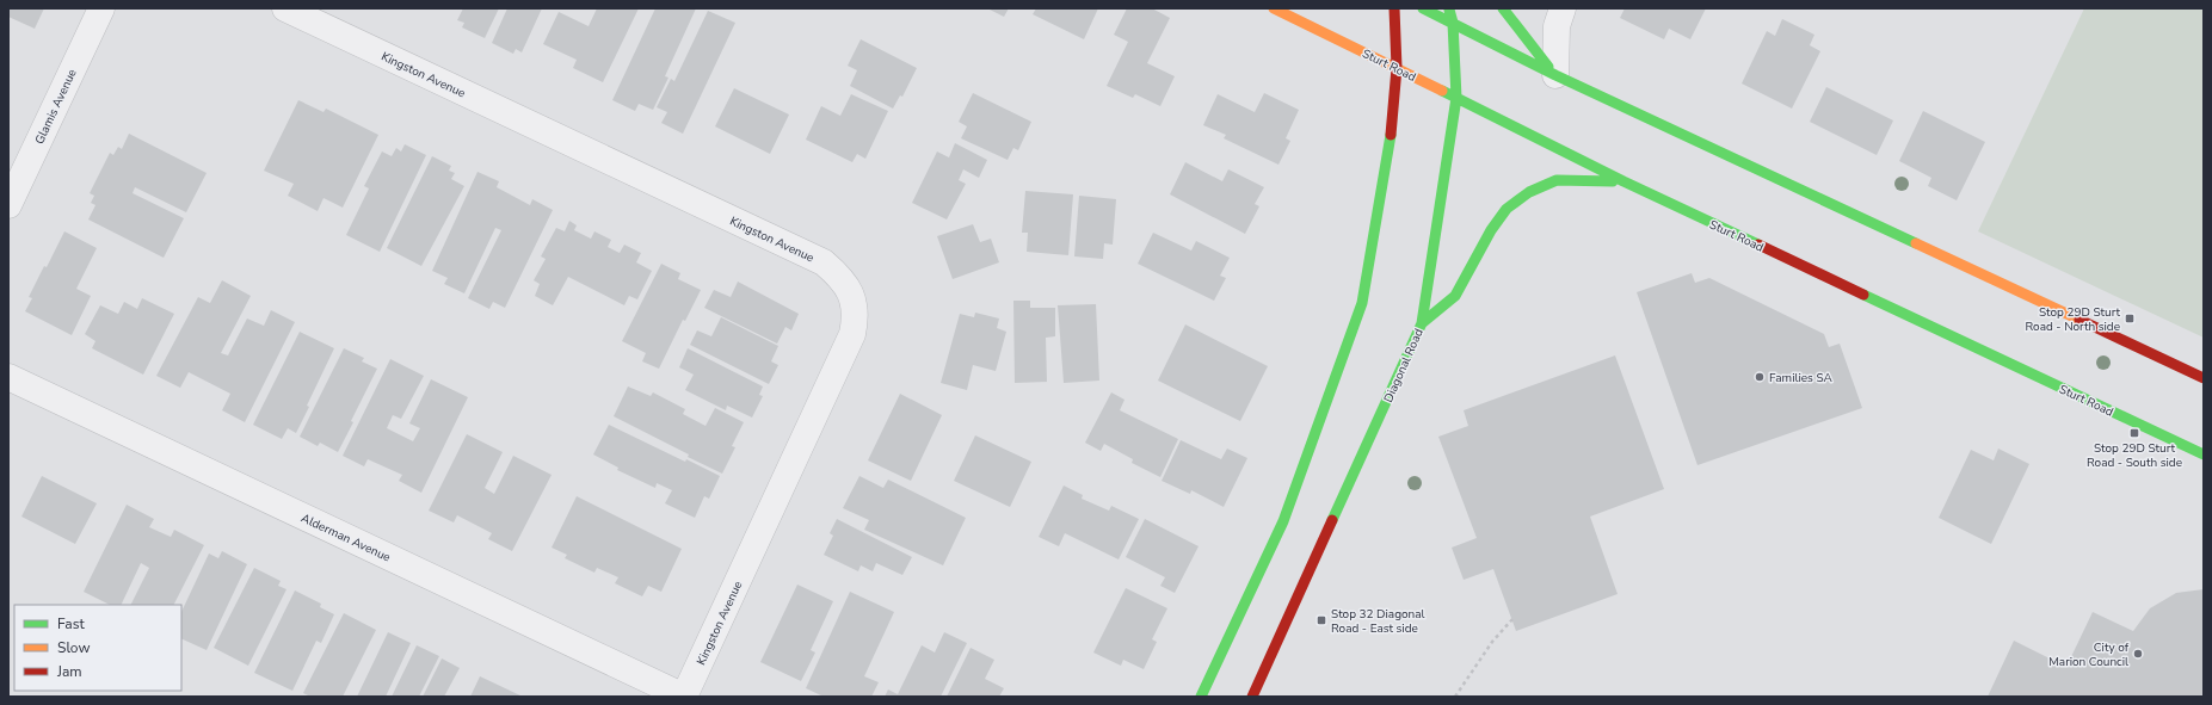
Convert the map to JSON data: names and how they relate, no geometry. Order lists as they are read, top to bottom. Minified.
{"streets":{"main road":["Sturt Road","Diagonal Road"],"street":["Kingston Avenue","Glamis Avenue","Alderman Avenue"]},"crossings":[["Sturt Road","Diagonal Road"],["Kingston Avenue","Alderman Avenue"]],"places":{"transit":["Stop 29D Sturt Road - North side","Stop 29D Sturt Road - South side","Stop 32 Diagonal Road - East side"],"other":["Families SA","City of Marion Council"]},"legend":["Fast","Slow","Jam"]}
